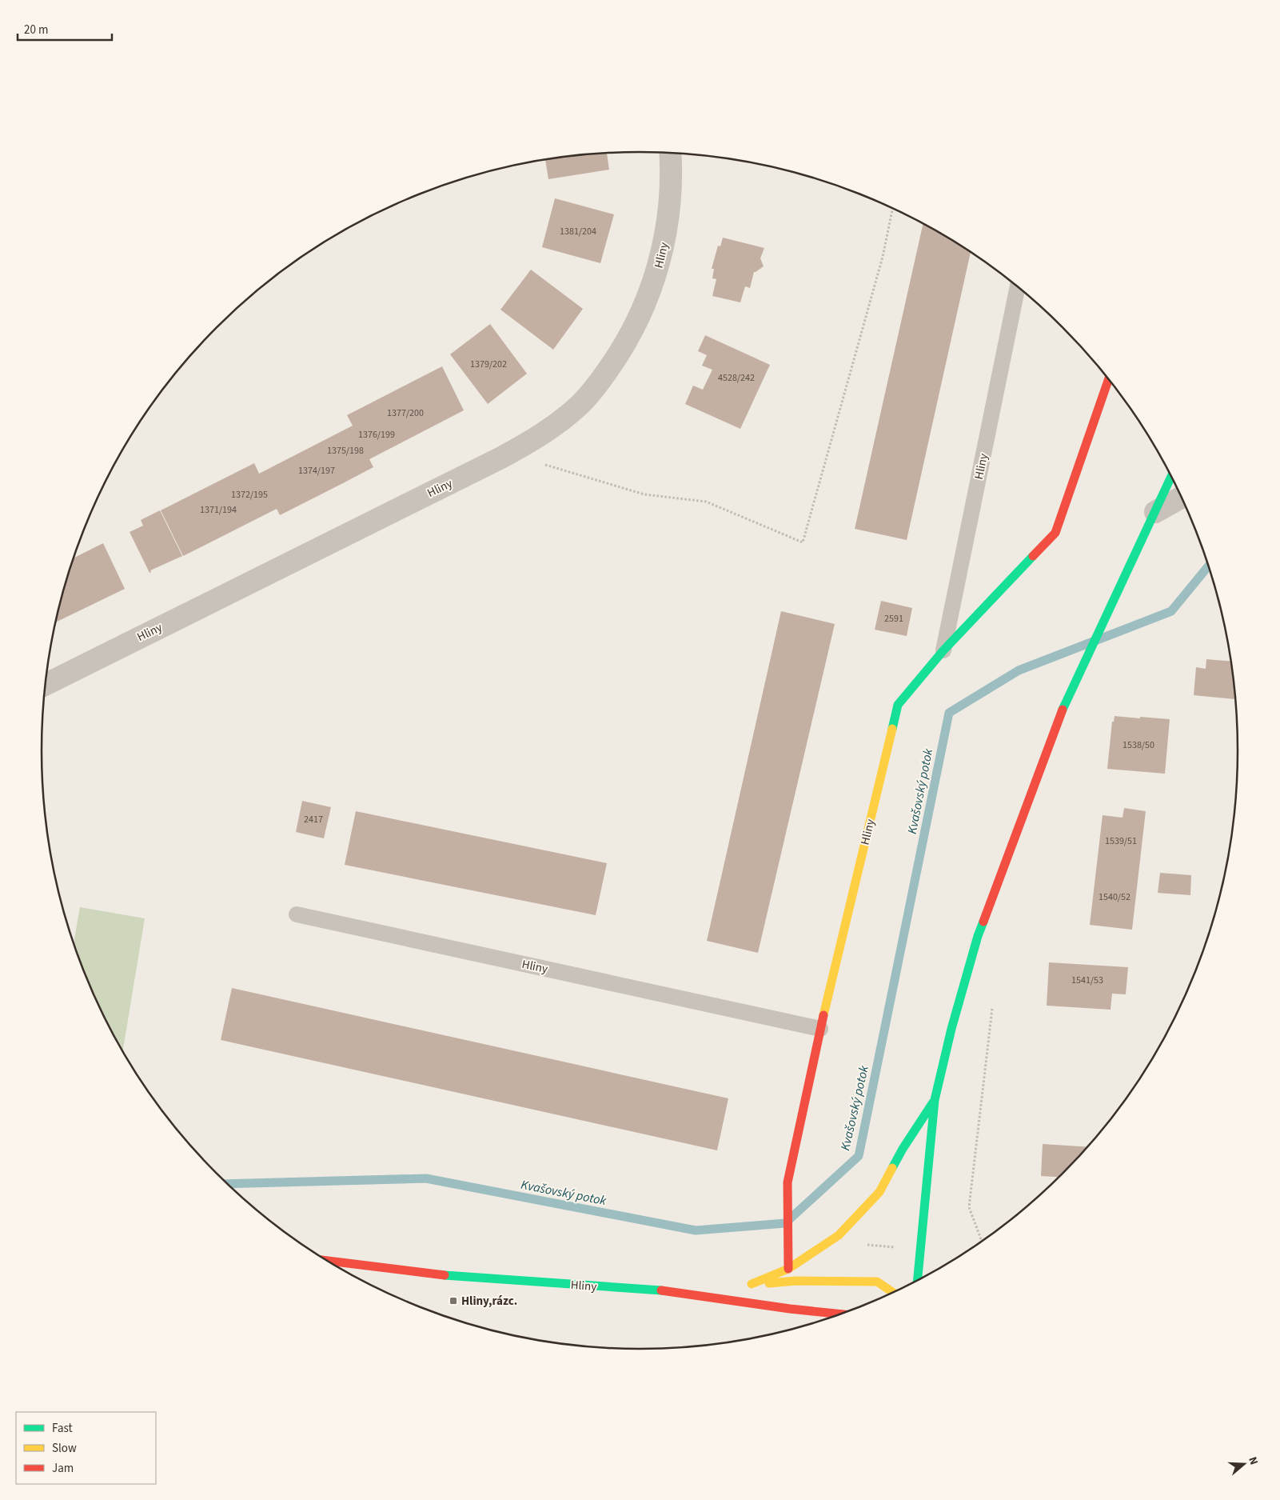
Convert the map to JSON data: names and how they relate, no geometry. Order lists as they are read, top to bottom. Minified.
{"streets":{"street":["Hliny"]},"water":["Kvašovský potok"],"places":{"transit":["Hliny,rázc."]},"house_numbers":["1381/204","1379/202","4528/242","1377/200","1376/199","1375/198","1374/197","1372/195","1371/194","2591","1538/50","2417","1539/51","1540/52","1541/53"],"legend":["Fast","Slow","Jam"],"scale_bar":"20 m","north":"right"}
